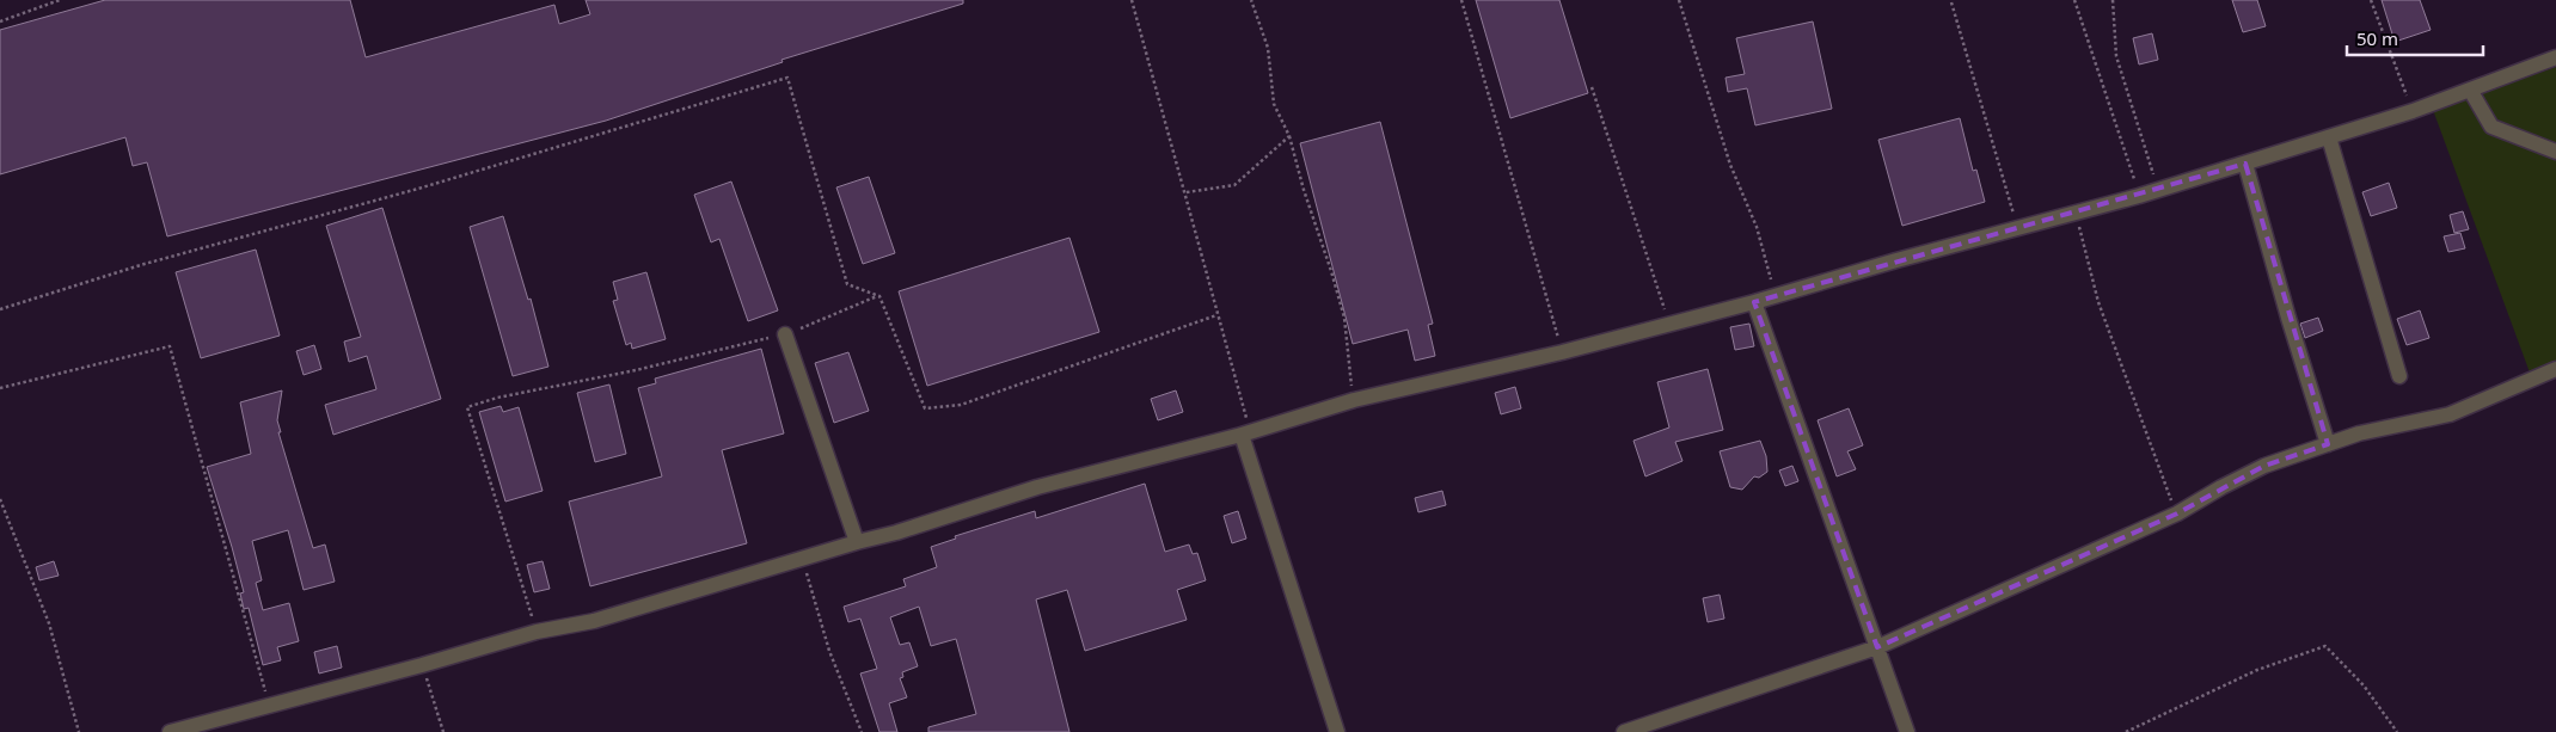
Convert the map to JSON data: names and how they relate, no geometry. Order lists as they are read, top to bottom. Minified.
{"scale_bar":"50 m"}
